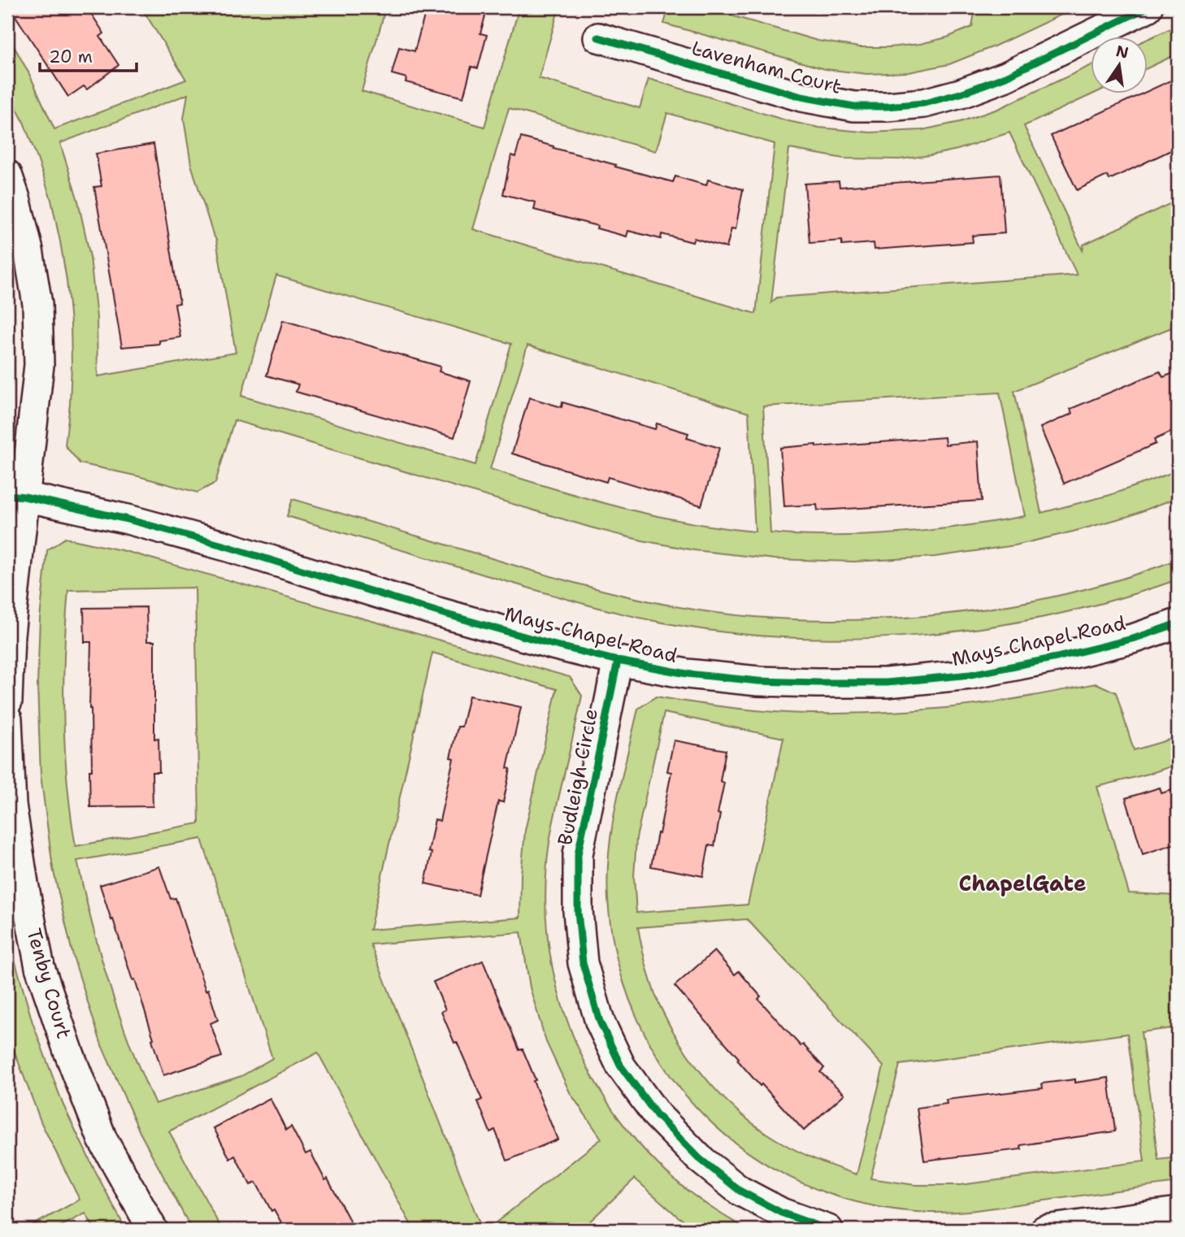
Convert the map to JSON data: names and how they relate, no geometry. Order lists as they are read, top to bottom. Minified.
{"streets":{"street":["Lavenham Court","Mays Chapel Road","Budleigh Circle","Tenby Court"]},"crossings":[["Mays Chapel Road","Budleigh Circle"]],"districts":["ChapelGate"],"scale_bar":"20 m","north":"top"}
